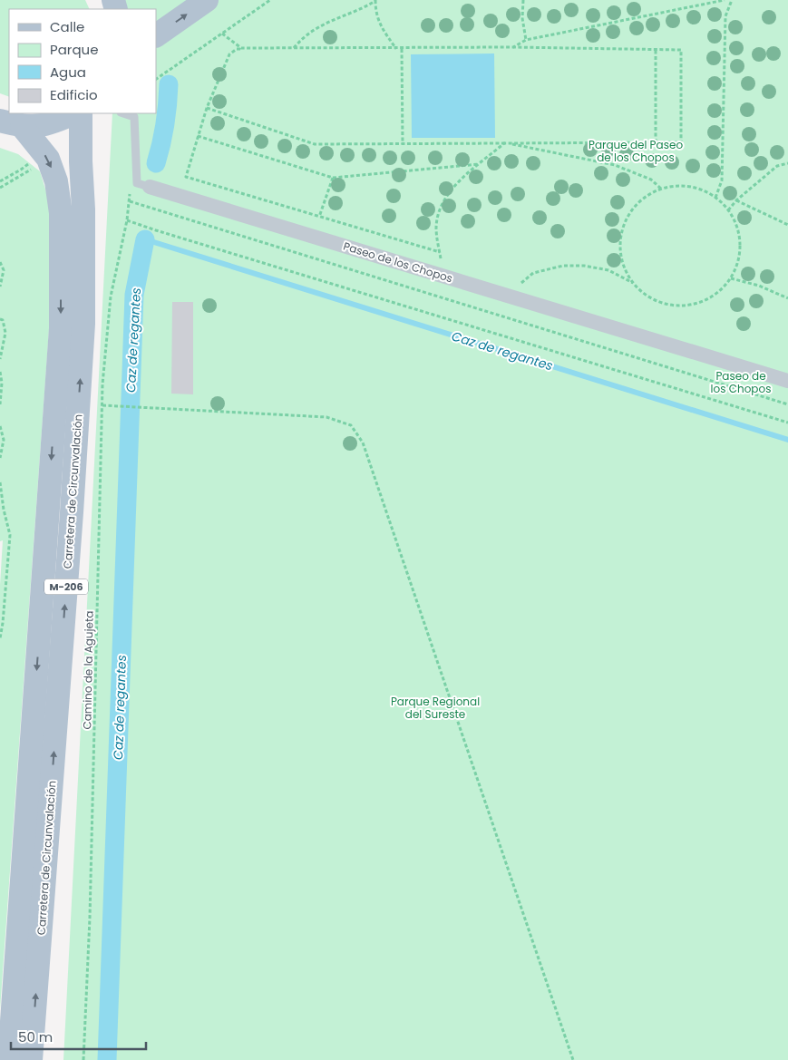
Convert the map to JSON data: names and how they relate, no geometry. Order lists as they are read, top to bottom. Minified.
{"streets":{"main road":["Carretera de Circunvalación","M-206"],"street":["Paseo de los Chopos"],"path":["Camino de la Agujeta"]},"crossings":[["Paseo de los Chopos","Camino de la Agujeta"],["Carretera de Circunvalación","M-206"]],"water":["Caz de regantes"],"parks":["Parque del Paseo de los Chopos","Paseo de los Chopos","Parque Regional del Sureste"],"legend":["Calle","Parque","Agua","Edificio"],"scale_bar":"50 m"}
